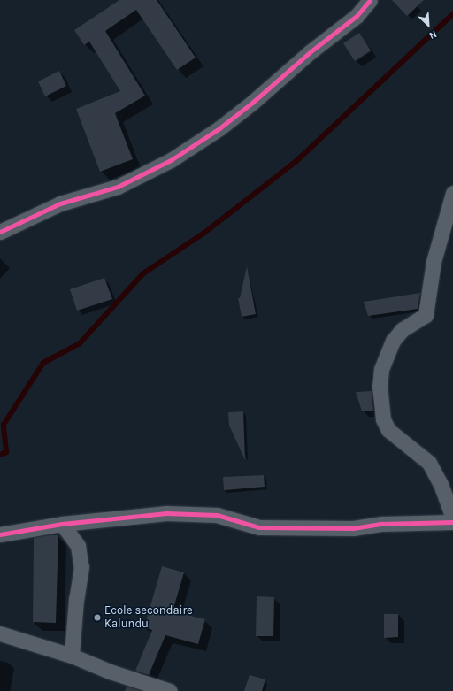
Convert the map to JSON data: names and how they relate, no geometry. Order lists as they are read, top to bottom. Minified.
{"places":["Ecole secondaire Kalundu"],"north":"bottom right"}
